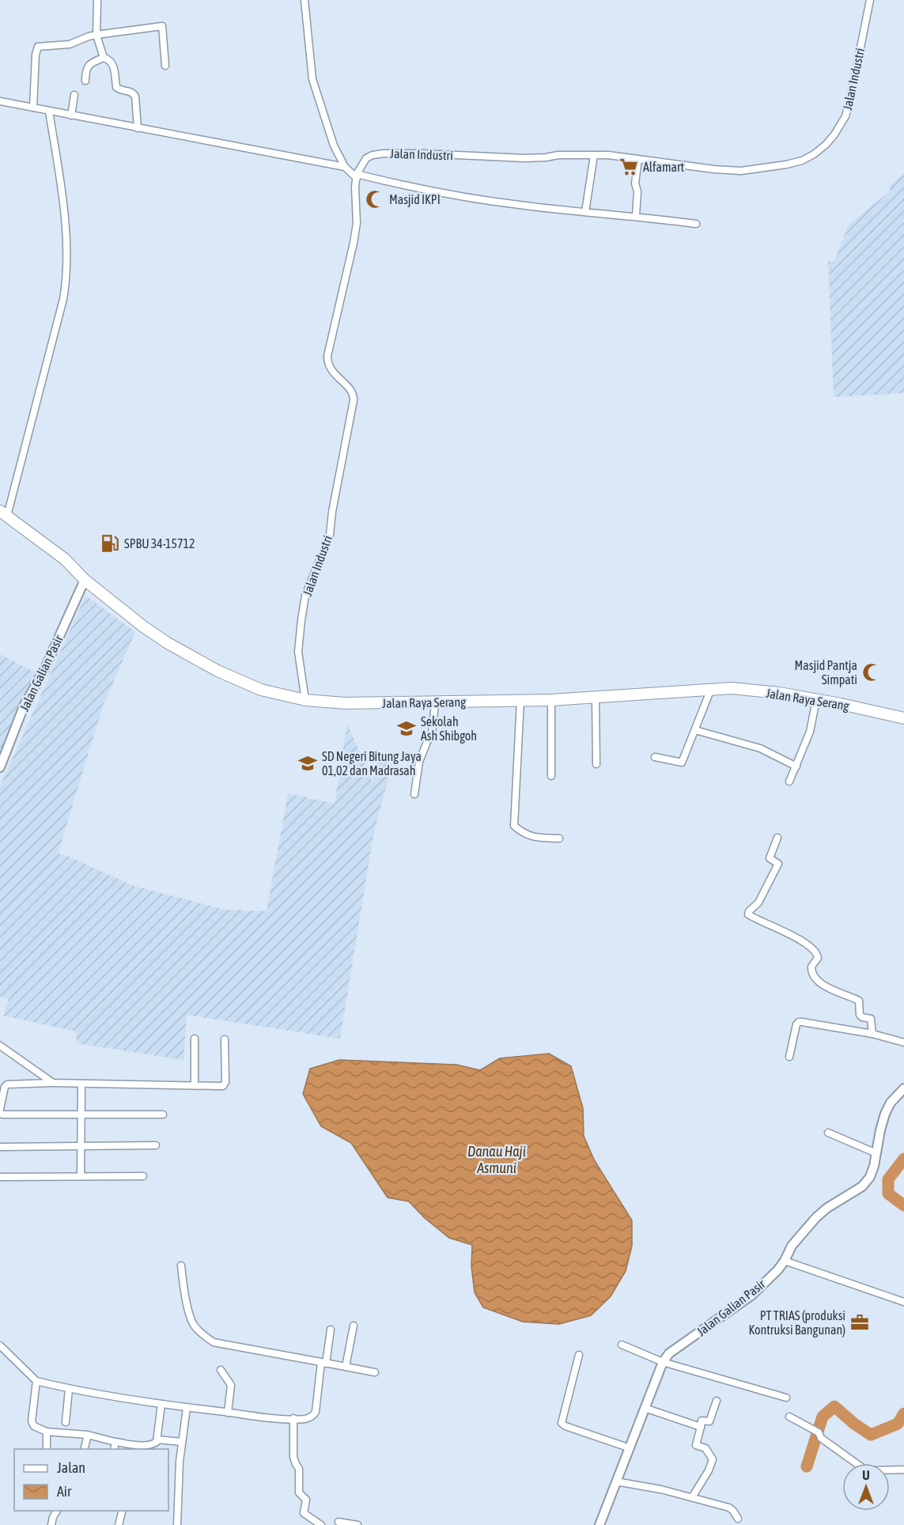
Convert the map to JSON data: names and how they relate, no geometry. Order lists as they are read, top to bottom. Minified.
{"streets":{"highway":["Jalan Raya Serang"],"street":["Jalan Industri","Jalan Galian Pasir"]},"crossings":[["Jalan Industri","Jalan Raya Serang"],["Jalan Galian Pasir","Jalan Raya Serang"]],"water":["Danau Haji Asmuni"],"places":{"supermarket":["Alfamart"],"mosque":["Masjid IKPI","Masjid Pantja Simpati"],"fuel station":["SPBU 34-15712"],"school or university":["Sekolah Ash Shibgoh","SD Negeri Bitung Jaya 01,02 dan Madrasah"],"office":["PT TRIAS (produksi Kontruksi Bangunan)"]},"legend":["Jalan","Air"],"north":"top"}
